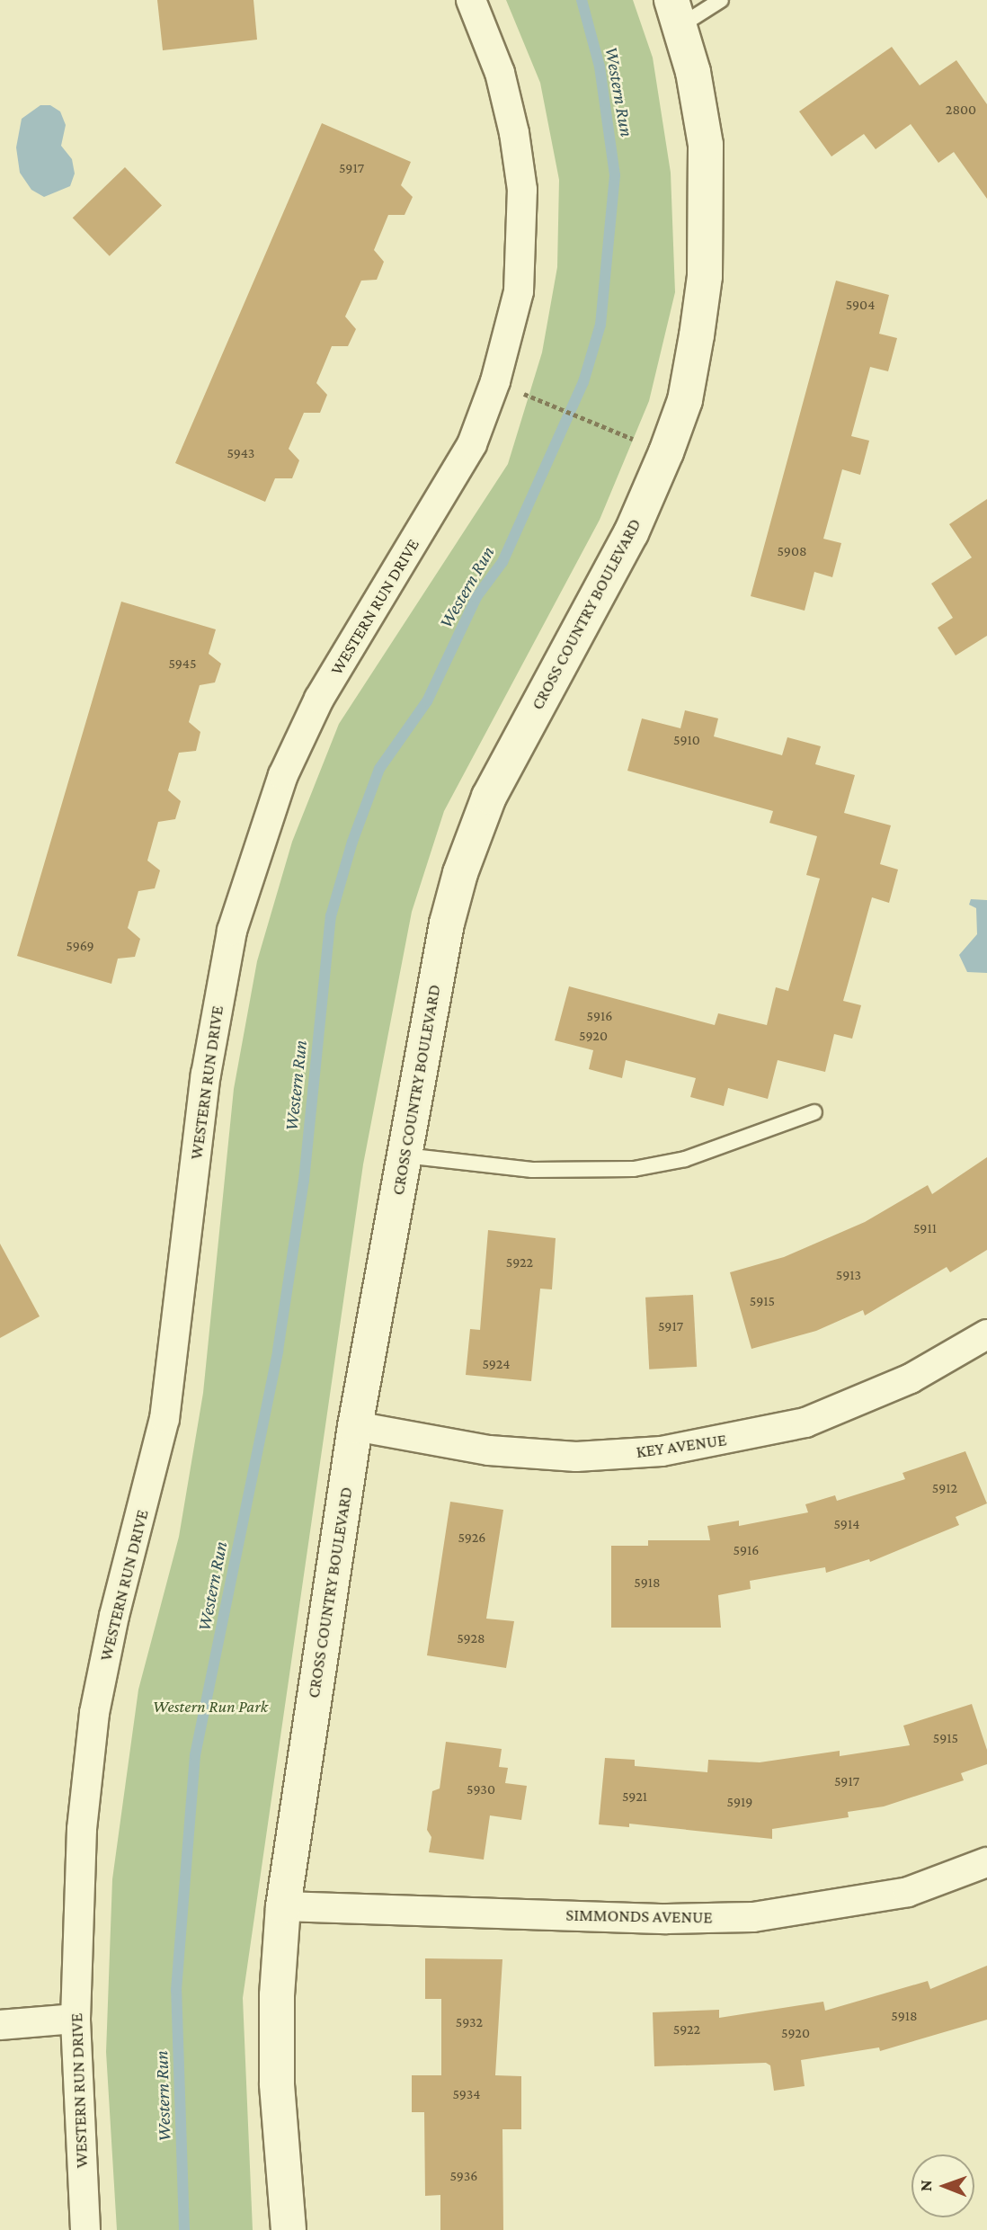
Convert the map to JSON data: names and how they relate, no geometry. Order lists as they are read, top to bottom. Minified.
{"streets":{"main road":["CROSS COUNTRY BOULEVARD"],"street":["WESTERN RUN DRIVE","KEY AVENUE","SIMMONDS AVENUE"]},"crossings":[["CROSS COUNTRY BOULEVARD","KEY AVENUE"],["CROSS COUNTRY BOULEVARD","SIMMONDS AVENUE"]],"water":["Western Run"],"parks":["Western Run Park"],"house_numbers":["2800","5917","5904","5943","5908","5945","5910","5969","5916","5920","5911","5922","5913","5915","5917","5924","5912","5914","5926","5916","5918","5928","5915","5917","5930","5921","5919","5918","5932","5922","5920","5934","5936"],"north":"left"}
